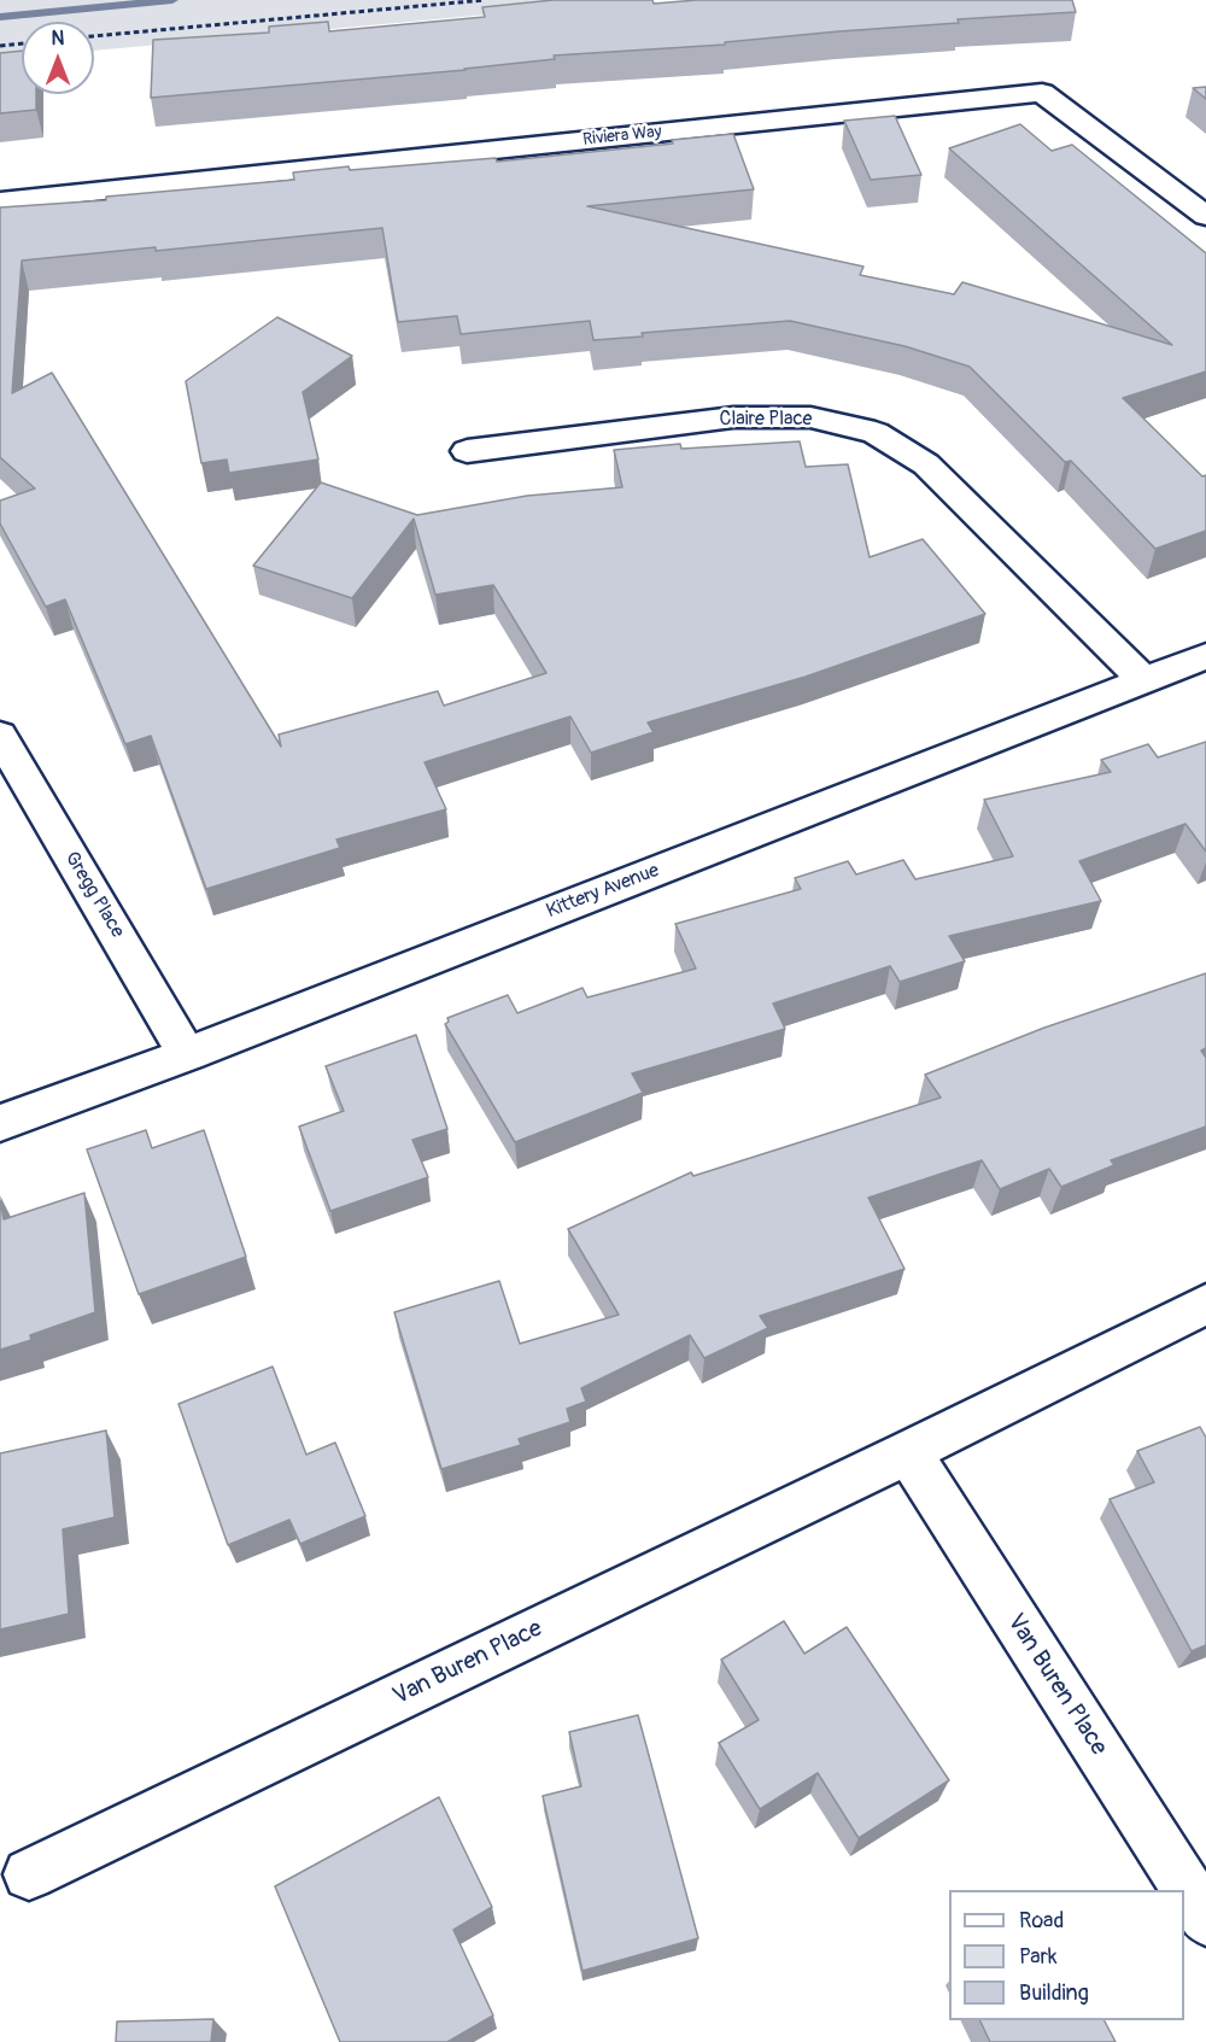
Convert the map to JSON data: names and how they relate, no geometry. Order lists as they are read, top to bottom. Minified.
{"streets":{"street":["Riviera Way","Claire Place","Kittery Avenue","Gregg Place","Van Buren Place"]},"crossings":[["Claire Place","Kittery Avenue"],["Kittery Avenue","Gregg Place"]],"legend":["Road","Park","Building"],"north":"top"}
